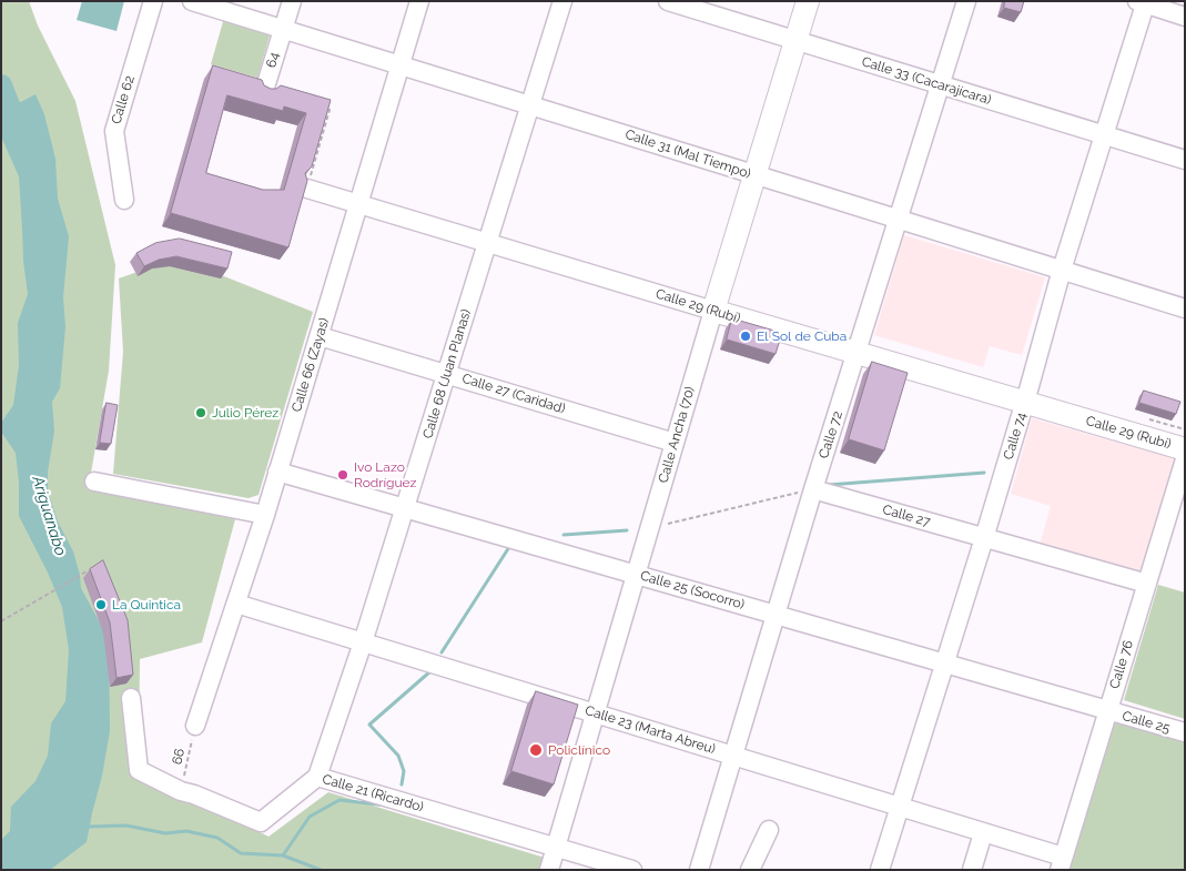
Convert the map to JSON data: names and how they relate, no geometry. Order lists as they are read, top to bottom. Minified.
{"streets":{"main road":["Calle 29 (Rubí)","Calle Ancha (70)"],"street":["64","Calle 33 (Cacarajícara)","Calle 62","Calle 31 (Mal Tiempo)","Calle 66 (Zayas)","Calle 68 (Juan Planas)","Calle 27 (Caridad)","Calle 72","Calle 74","Calle 27","Calle 25 (Socorro)","Calle 76","Calle 25","Calle 23 (Marta Abreu)","Calle 21 (Ricardo)"],"path":["66"]},"crossings":[["64","Calle 31 (Mal Tiempo)"],["Calle 33 (Cacarajícara)","Calle Ancha (70)"],["Calle 33 (Cacarajícara)","Calle 72"],["Calle 33 (Cacarajícara)","Calle 74"],["Calle 31 (Mal Tiempo)","Calle 66 (Zayas)"],["Calle 31 (Mal Tiempo)","Calle 68 (Juan Planas)"],["Calle 31 (Mal Tiempo)","Calle Ancha (70)"],["Calle 31 (Mal Tiempo)","Calle 72"],["Calle 31 (Mal Tiempo)","Calle 74"],["Calle 29 (Rubí)","Calle 66 (Zayas)"],["Calle 29 (Rubí)","Calle 68 (Juan Planas)"],["Calle 29 (Rubí)","Calle Ancha (70)"],["Calle 29 (Rubí)","Calle 72"],["Calle 29 (Rubí)","Calle 74"],["Calle 66 (Zayas)","Calle 27 (Caridad)"],["Calle 66 (Zayas)","Calle 25 (Socorro)"],["Calle 66 (Zayas)","Calle 23 (Marta Abreu)"],["Calle 66 (Zayas)","66"],["Calle 68 (Juan Planas)","Calle 27 (Caridad)"],["Calle 68 (Juan Planas)","Calle 25 (Socorro)"],["Calle 68 (Juan Planas)","Calle 23 (Marta Abreu)"],["Calle 68 (Juan Planas)","Calle 21 (Ricardo)"],["Calle 27 (Caridad)","Calle Ancha (70)"],["Calle Ancha (70)","Calle 25 (Socorro)"],["Calle Ancha (70)","Calle 23 (Marta Abreu)"],["Calle Ancha (70)","Calle 21 (Ricardo)"],["Calle 72","Calle 27"],["Calle 72","Calle 25 (Socorro)"],["Calle 72","Calle 23 (Marta Abreu)"],["Calle 74","Calle 27"],["Calle 74","Calle 25 (Socorro)"],["Calle 74","Calle 23 (Marta Abreu)"],["Calle 27","Calle 76"],["Calle 25 (Socorro)","Calle 76"],["Calle 25 (Socorro)","Calle 25"],["Calle 76","Calle 25"],["Calle 76","Calle 23 (Marta Abreu)"],["66","Calle 21 (Ricardo)"]],"water":["Ariguanabo"],"places":["El Sol de Cuba","Julio Pérez","Ivo Lazo Rodríguez","La Quintica","Policlínico"]}
